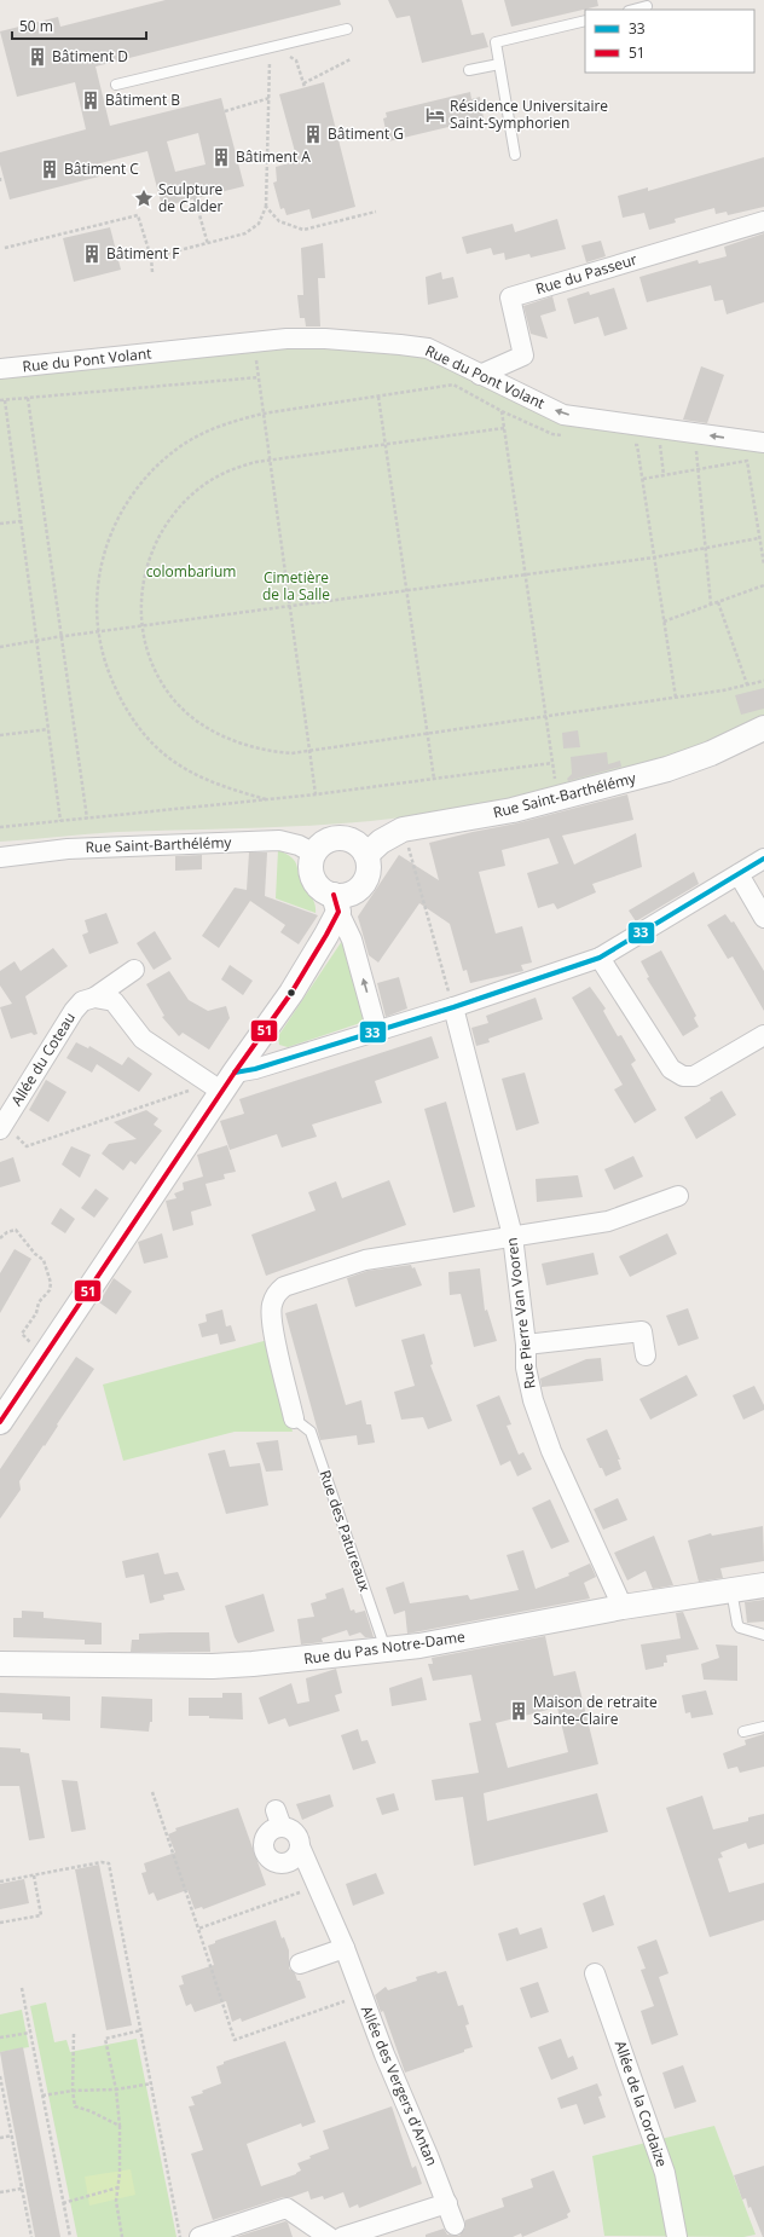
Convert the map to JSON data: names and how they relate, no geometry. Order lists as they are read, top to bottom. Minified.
{"streets":{"street":["Rue du Passeur","Rue du Pont Volant","Rue Saint-Barthélémy","Allée du Coteau","Rue Pierre Van Vooren","Rue du Pas Notre-Dame","Allée des Vergers d'Antan","Allée de la Cordaize"],"lane":["Rue des Patureaux"]},"crossings":[["Rue du Passeur","Rue du Pont Volant"],["Rue Pierre Van Vooren","Rue du Pas Notre-Dame"],["Rue des Patureaux","Rue du Pas Notre-Dame"]],"one_way":["Rue du Pont Volant"],"parks":["colombarium","Cimetière de la Salle"],"places":{"building":["Bâtiment D","Bâtiment B","Bâtiment G","Bâtiment A","Bâtiment C","Bâtiment F","Maison de retraite Sainte-Claire"],"hotel":["Résidence Universitaire Saint-Symphorien"],"place":["Sculpture de Calder"]},"lines":["transit line 33","transit line 51"],"legend":["33","51"],"scale_bar":"50 m"}
